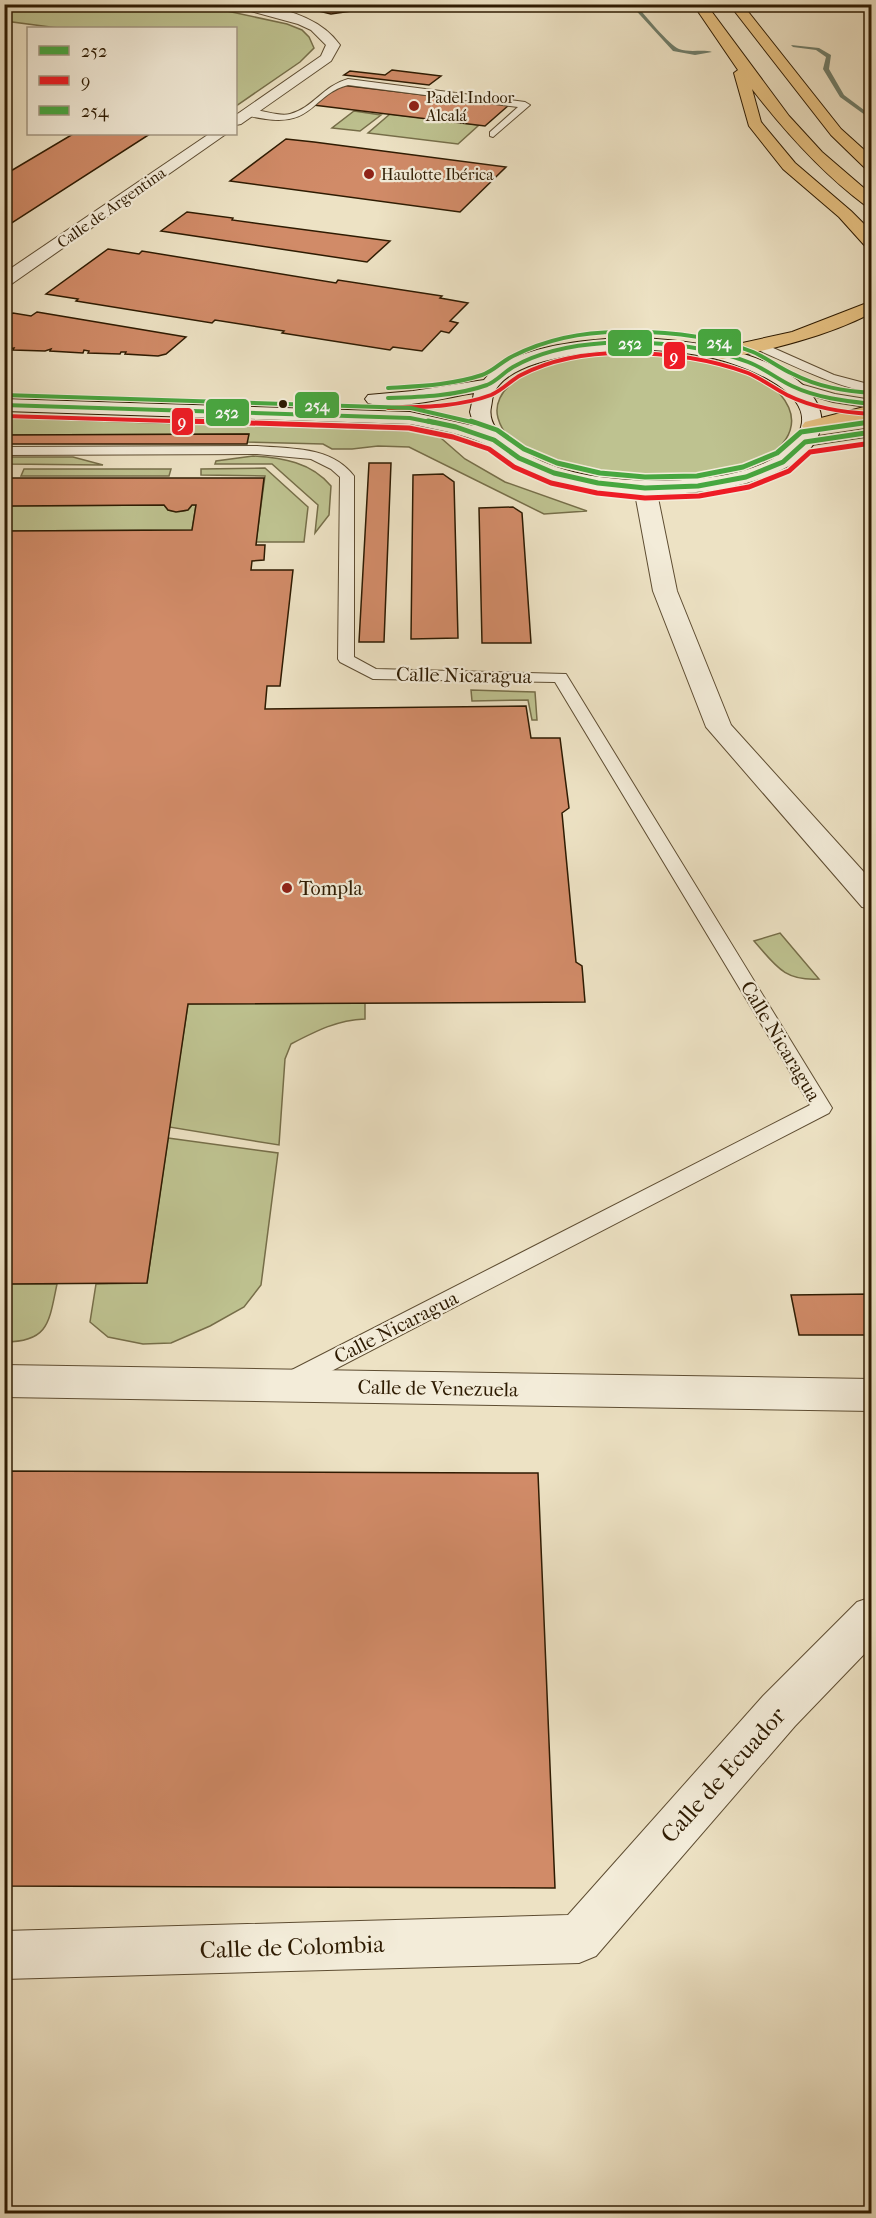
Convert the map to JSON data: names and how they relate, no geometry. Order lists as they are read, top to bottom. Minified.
{"streets":{"street":["Calle de Argentina","Calle de Venezuela","Calle de Ecuador","Calle de Colombia"],"lane":["Calle Nicaragua"]},"crossings":[["Calle Nicaragua","Calle de Venezuela"],["Calle de Ecuador","Calle de Colombia"]],"places":["Padel Indoor Alcalá","Haulotte Ibérica","Tompla"],"lines":["transit line 254","transit line 252","transit line 9"],"legend":["252","9","254"]}
